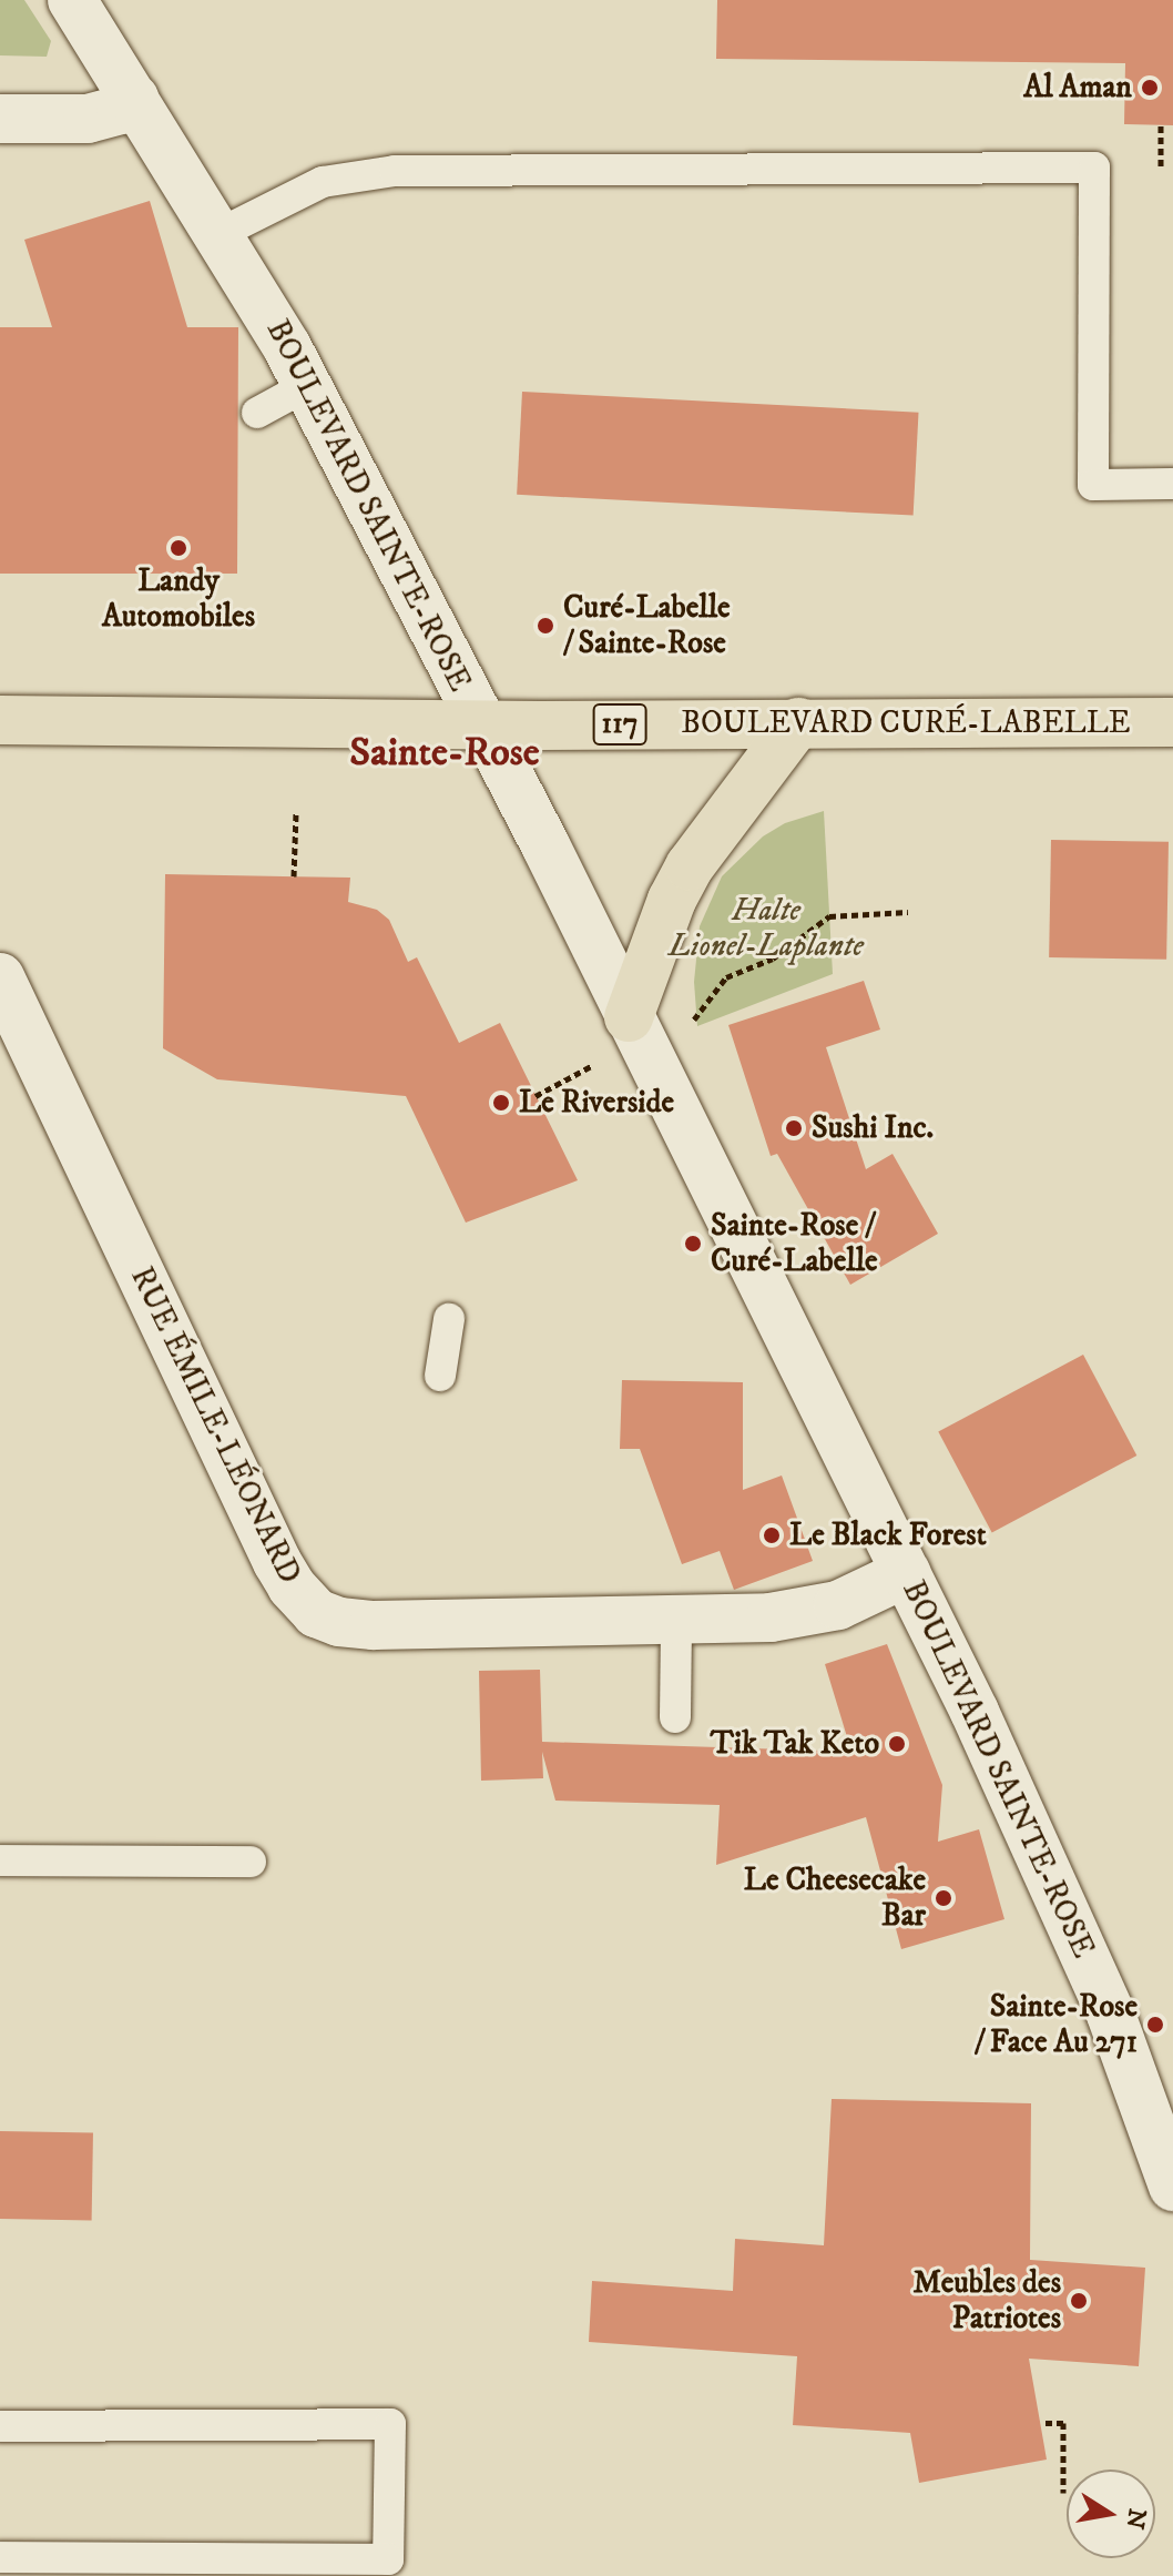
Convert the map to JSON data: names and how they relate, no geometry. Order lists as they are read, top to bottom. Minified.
{"streets":{"main road":["BOULEVARD CURÉ-LABELLE","117"],"street":["BOULEVARD SAINTE-ROSE","RUE ÉMILE-LÉONARD"]},"crossings":[["BOULEVARD SAINTE-ROSE","BOULEVARD CURÉ-LABELLE"],["BOULEVARD SAINTE-ROSE","RUE ÉMILE-LÉONARD"]],"districts":["Sainte-Rose"],"parks":["Halte Lionel-Laplante"],"places":["Al Aman","Landy Automobiles","Curé-Labelle / Sainte-Rose","Le Riverside","Sushi Inc.","Sainte-Rose / Curé-Labelle","Le Black Forest","Tik Tak Keto","Le Cheesecake Bar","Sainte-Rose / Face Au 271","Meubles des Patriotes"],"north":"right"}
